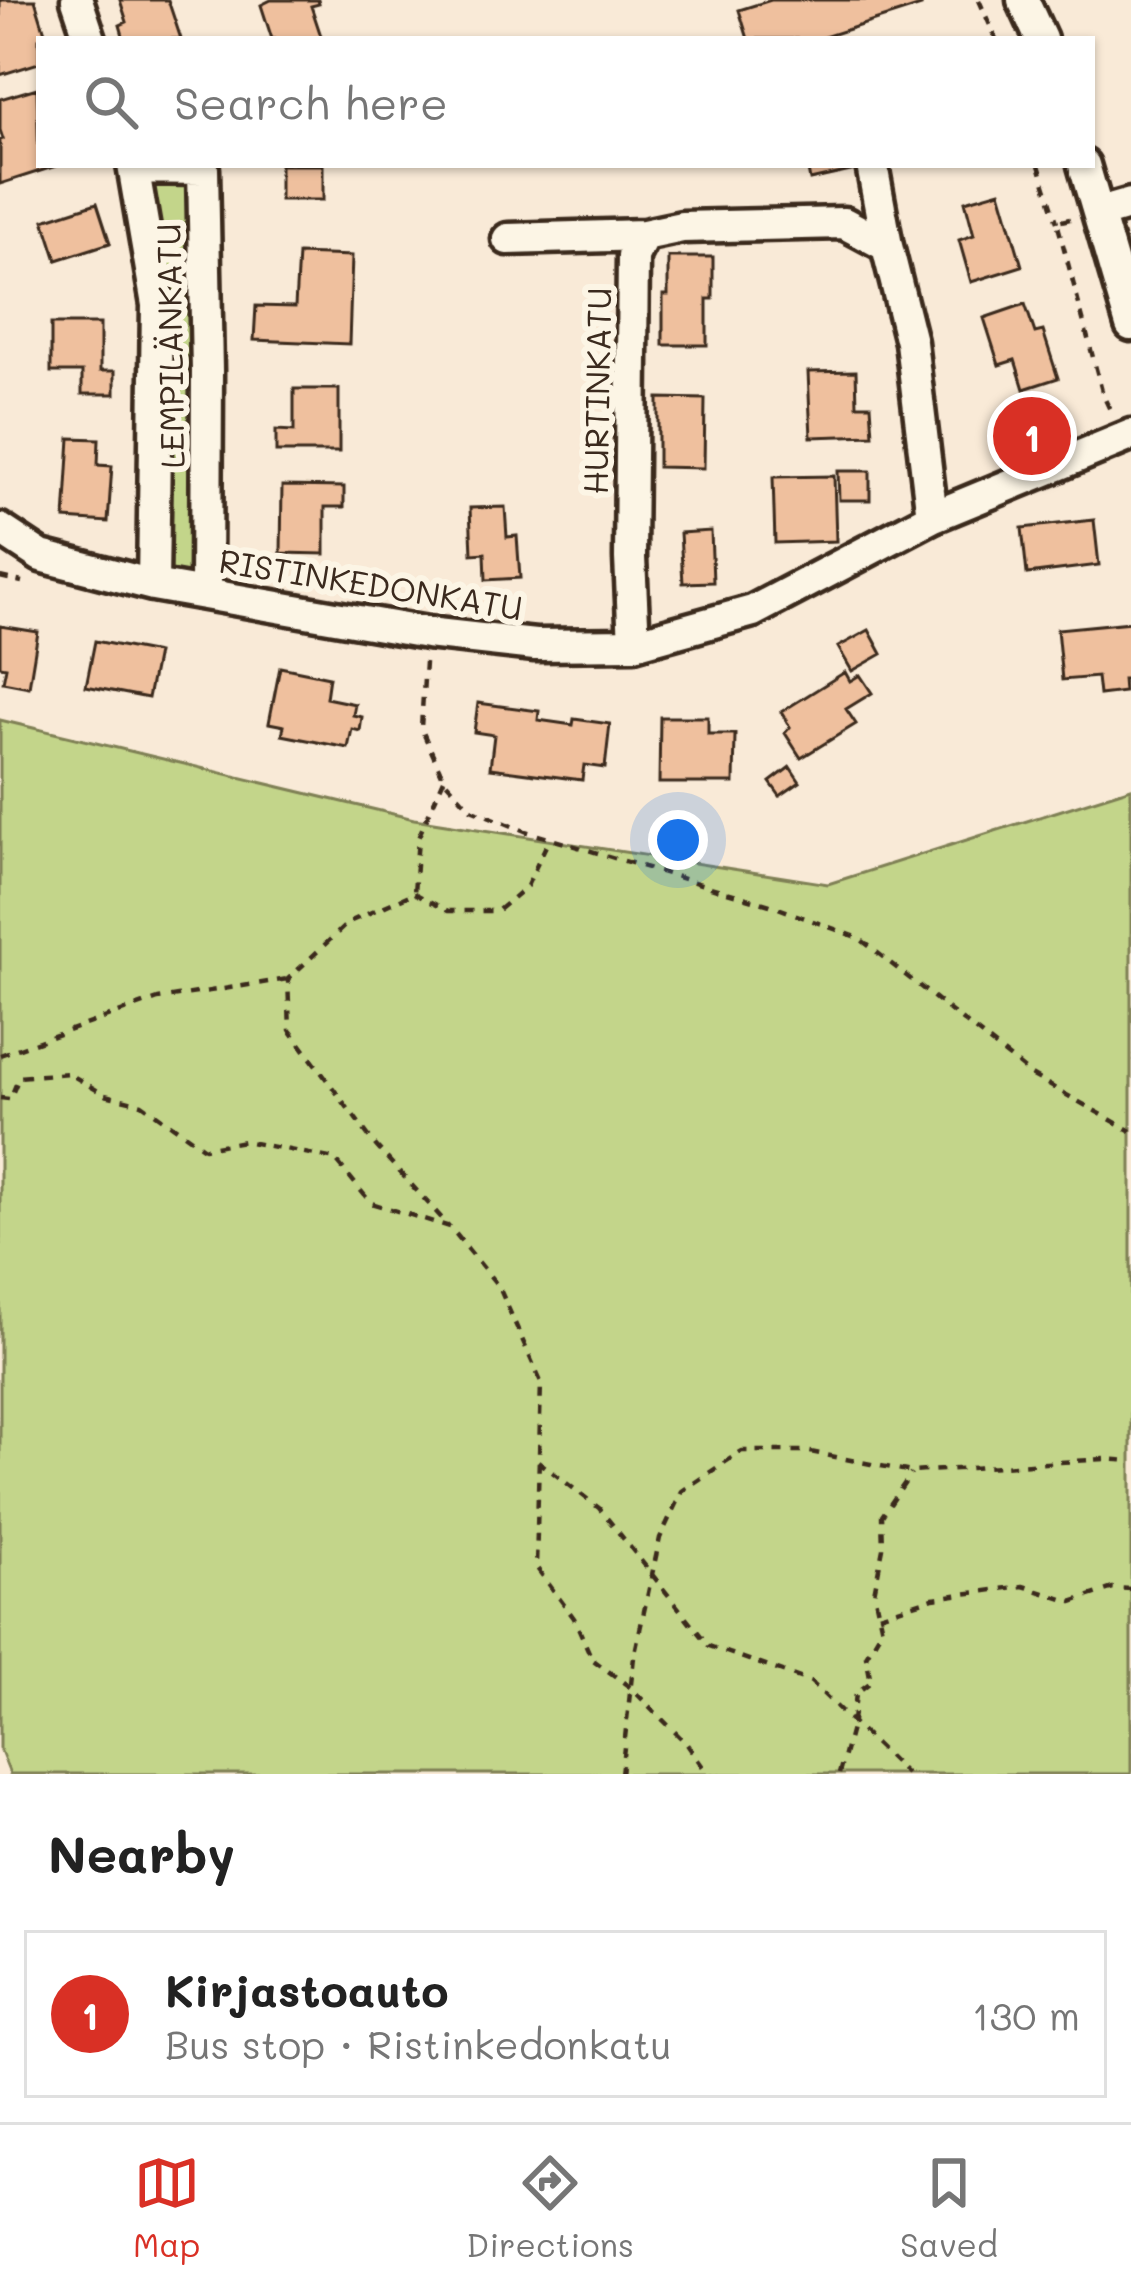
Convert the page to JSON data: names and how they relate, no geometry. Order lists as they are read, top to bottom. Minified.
{"streets":{"street":["LEMPILÄNKATU","HURTINKATU","RISTINKEDONKATU"]},"crossings":[["LEMPILÄNKATU","RISTINKEDONKATU"],["HURTINKATU","RISTINKEDONKATU"]],"page":{"search":"Search here","pins":"1","heading":"Nearby","list":[{"mark":"1","name":"Kirjastoauto","note":"Bus stop · Ristinkedonkatu","value":"130 m"}],"nav":["Map","Directions","Saved"]}}
